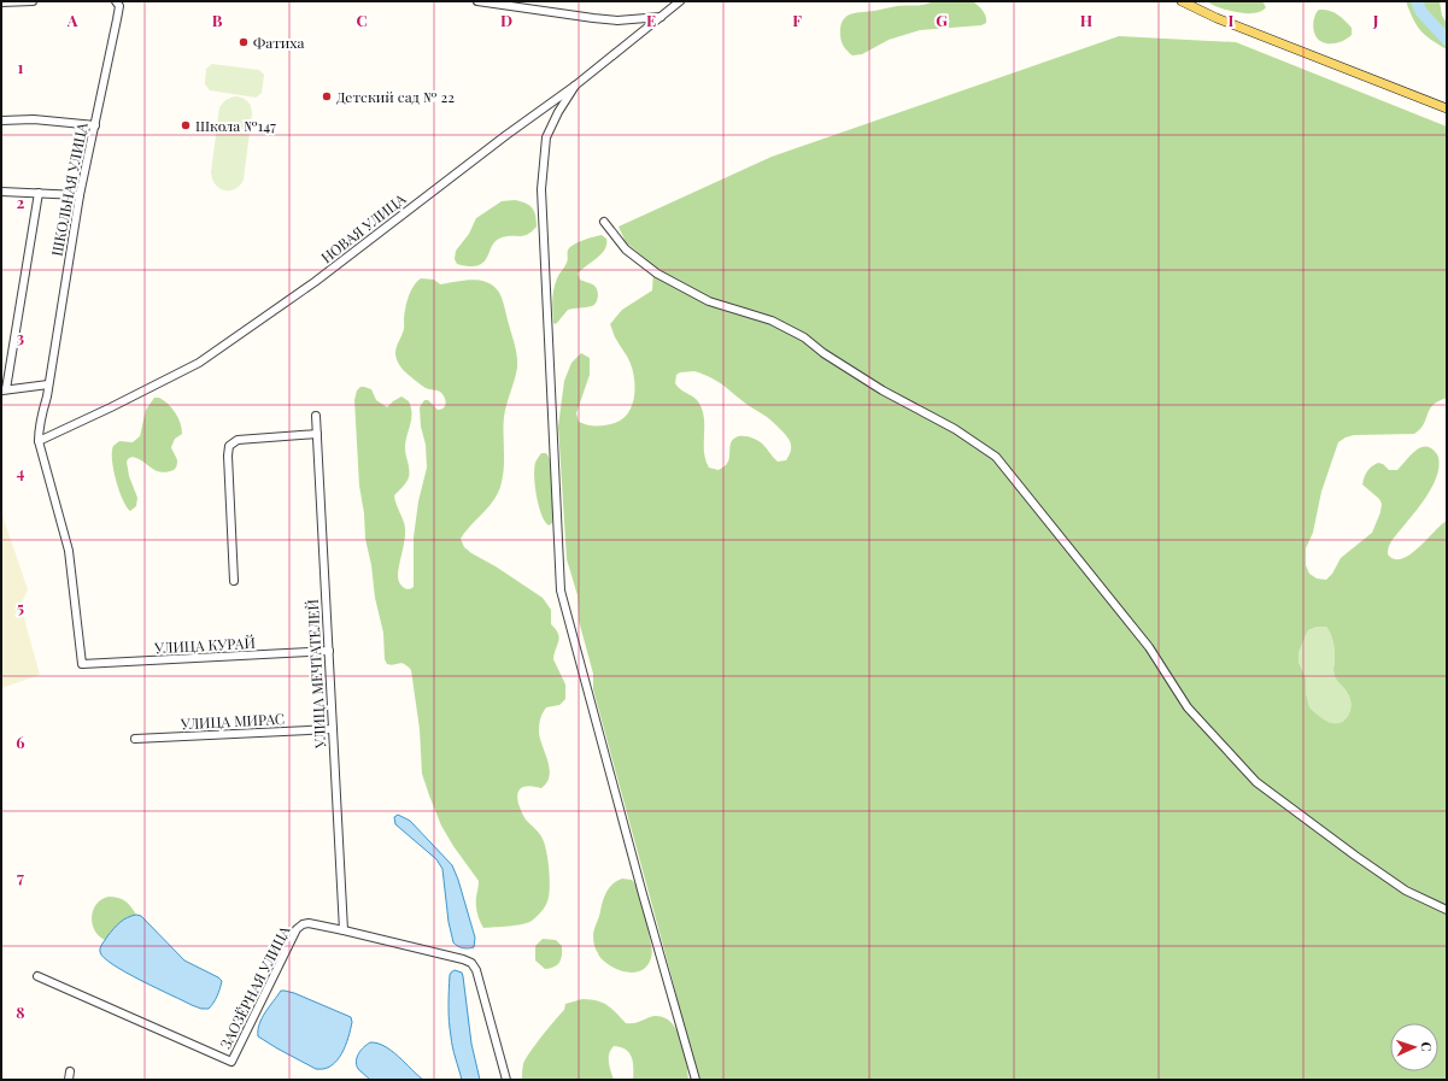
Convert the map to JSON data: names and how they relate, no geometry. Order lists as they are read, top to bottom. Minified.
{"streets":{"street":["ШКОЛЬНАЯ УЛИЦА","НОВАЯ УЛИЦА","УЛИЦА КУРАЙ","УЛИЦА МЕЧТАТЕЛЕЙ","УЛИЦА МИРАС","ЗАОЗЁРНАЯ УЛИЦА"]},"crossings":[["ШКОЛЬНАЯ УЛИЦА","НОВАЯ УЛИЦА"],["ШКОЛЬНАЯ УЛИЦА","УЛИЦА КУРАЙ"],["НОВАЯ УЛИЦА","УЛИЦА КУРАЙ"],["УЛИЦА КУРАЙ","УЛИЦА МЕЧТАТЕЛЕЙ"],["УЛИЦА МЕЧТАТЕЛЕЙ","УЛИЦА МИРАС"],["УЛИЦА МЕЧТАТЕЛЕЙ","ЗАОЗЁРНАЯ УЛИЦА"]],"places":["Фатиха","Детский сад № 22","Школа №147"],"north":"right","grid":{"columns":["A","B","C","D","E","F","G","H","I","J"],"rows":["1","2","3","4","5","6","7","8"]}}
